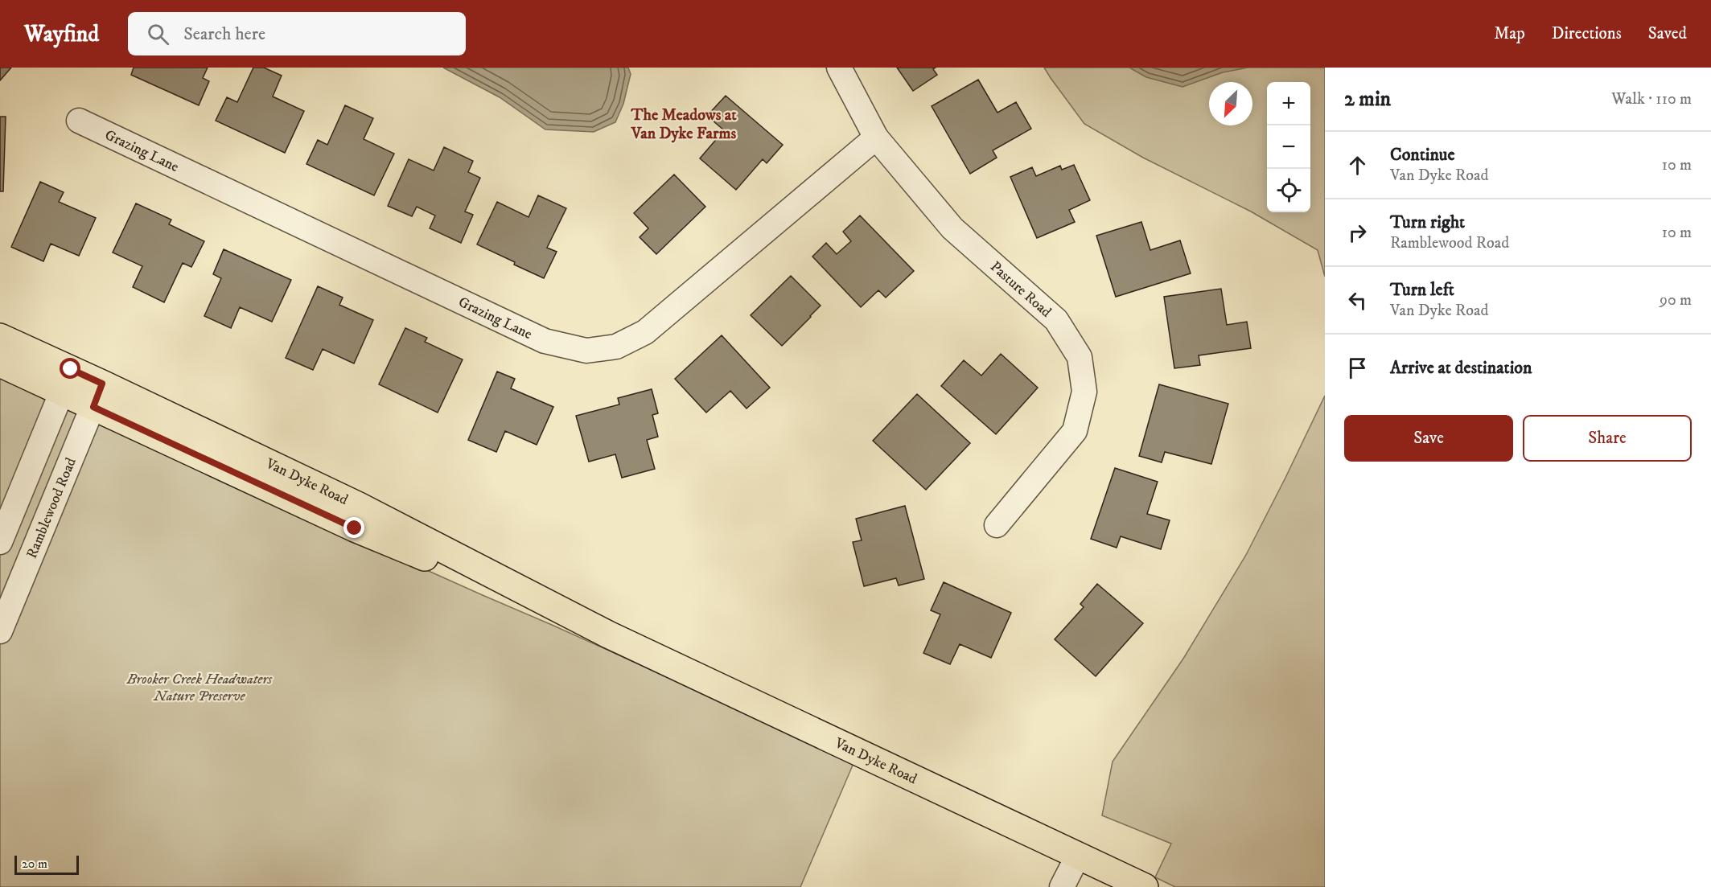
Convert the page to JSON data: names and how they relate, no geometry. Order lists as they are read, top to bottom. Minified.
{"streets":{"main road":["Van Dyke Road"],"street":["Grazing Lane","Pasture Road","Ramblewood Road"]},"crossings":[["Grazing Lane","Pasture Road"],["Van Dyke Road","Ramblewood Road"]],"districts":["The Meadows at Van Dyke Farms"],"parks":["Brooker Creek Headwaters Nature Preserve"],"scale_bar":"20 m","north":"bottom left","page":{"header":"Wayfind","search":"Search here","nav":["Map","Directions","Saved"],"heading":["2 min","Walk · 110 m"],"map_buttons":["+","−"],"list":[["Continue","Van Dyke Road","10 m"],["Turn right","Ramblewood Road","10 m"],["Turn left","Van Dyke Road","90 m"],"Arrive at destination"],"buttons":["Save","Share"],"scale":"20 m"}}
